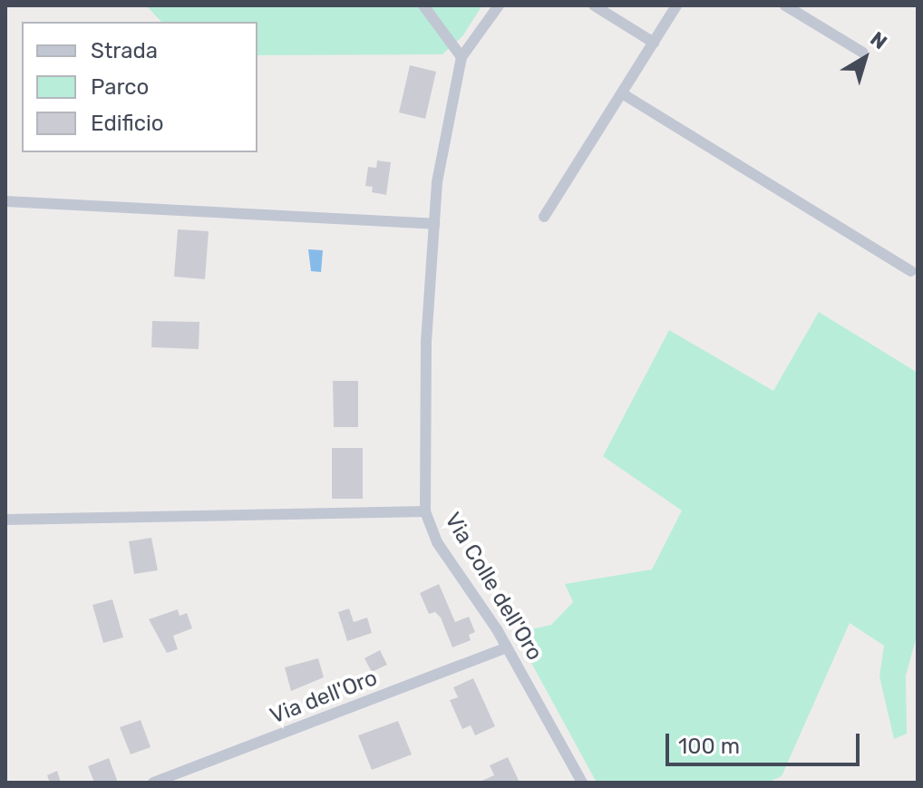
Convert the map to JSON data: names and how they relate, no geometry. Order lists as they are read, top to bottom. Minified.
{"streets":{"street":["Via Colle dell'Oro","Via dell'Oro"]},"crossings":[["Via Colle dell'Oro","Via dell'Oro"]],"legend":["Strada","Parco","Edificio"],"scale_bar":"100 m","north":"top right"}
